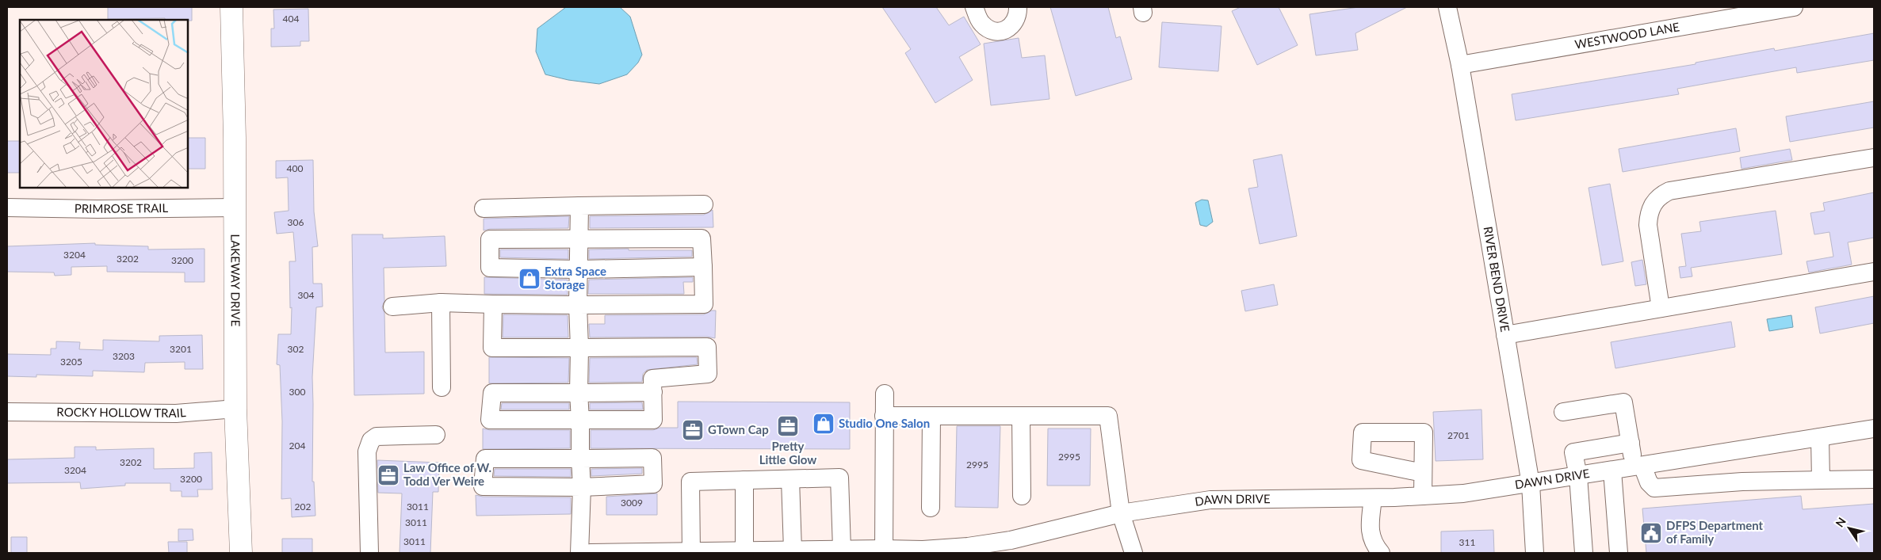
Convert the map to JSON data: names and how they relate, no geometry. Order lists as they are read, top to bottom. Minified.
{"streets":{"main road":["LAKEWAY DRIVE"],"street":["WESTWOOD LANE","PRIMROSE TRAIL","RIVER BEND DRIVE","ROCKY HOLLOW TRAIL","DAWN DRIVE"]},"crossings":[["WESTWOOD LANE","RIVER BEND DRIVE"],["PRIMROSE TRAIL","LAKEWAY DRIVE"],["RIVER BEND DRIVE","DAWN DRIVE"],["LAKEWAY DRIVE","ROCKY HOLLOW TRAIL"]],"places":{"shop":["Extra Space Storage","Studio One Salon"],"office":["Pretty Little Glow","GTown Cap","Law Office of W. Todd Ver Weire"],"public building":["DFPS Department of Family"]},"house_numbers":["404","400","306","3204","3202","3200","304","3201","302","3203","3205","300","2701","204","2995","3202","2995","3204","3200","3009","202","3011","3011","3011","311"],"north":"top left"}
